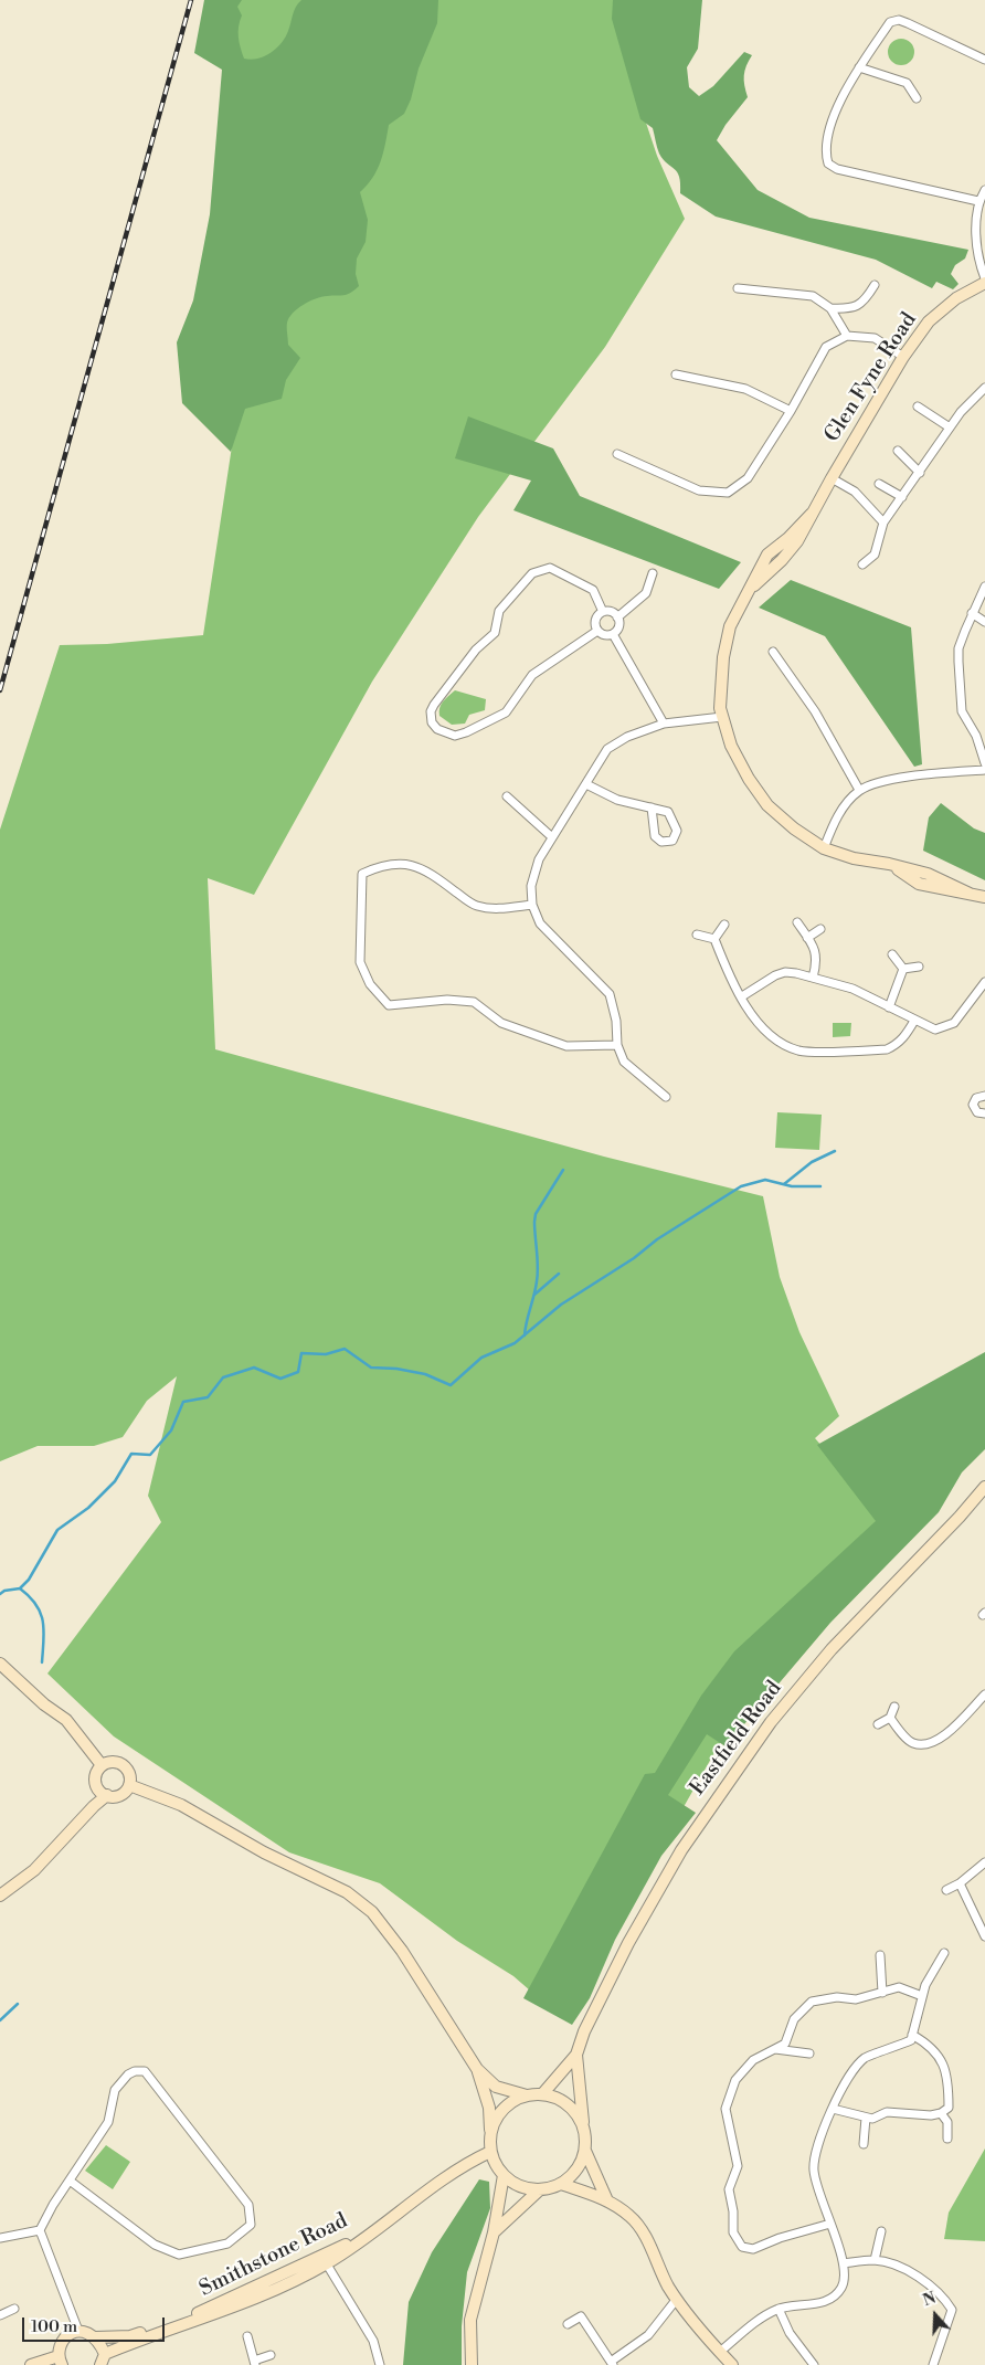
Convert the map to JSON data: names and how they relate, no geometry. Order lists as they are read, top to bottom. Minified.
{"streets":{"street":["Glen Fyne Road","Eastfield Road","Smithstone Road"]},"crossings":[["Eastfield Road","Smithstone Road"]],"scale_bar":"100 m","north":"top"}
